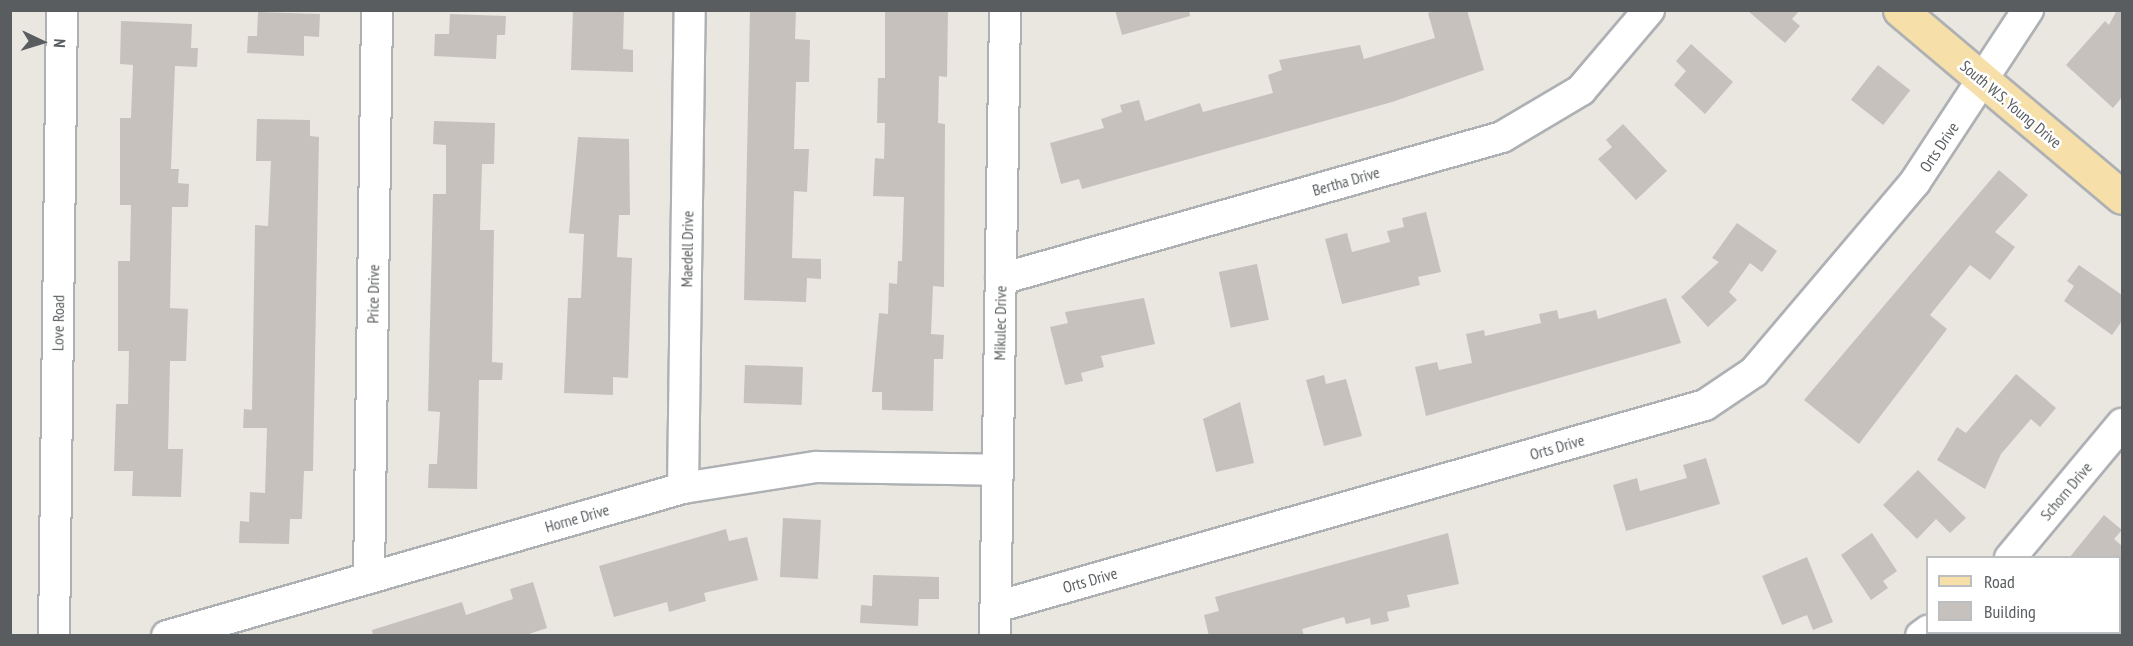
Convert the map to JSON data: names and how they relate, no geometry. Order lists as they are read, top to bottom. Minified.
{"streets":{"main road":["South W.S. Young Drive"],"street":["Orts Drive","Bertha Drive","Maedell Drive","Price Drive","Love Road","Mikulec Drive","Schorn Drive","Horne Drive"]},"crossings":[["South W.S. Young Drive","Orts Drive"],["Orts Drive","Mikulec Drive"],["Bertha Drive","Mikulec Drive"],["Maedell Drive","Horne Drive"],["Price Drive","Horne Drive"],["Mikulec Drive","Horne Drive"]],"legend":["Road","Building"],"north":"right"}
